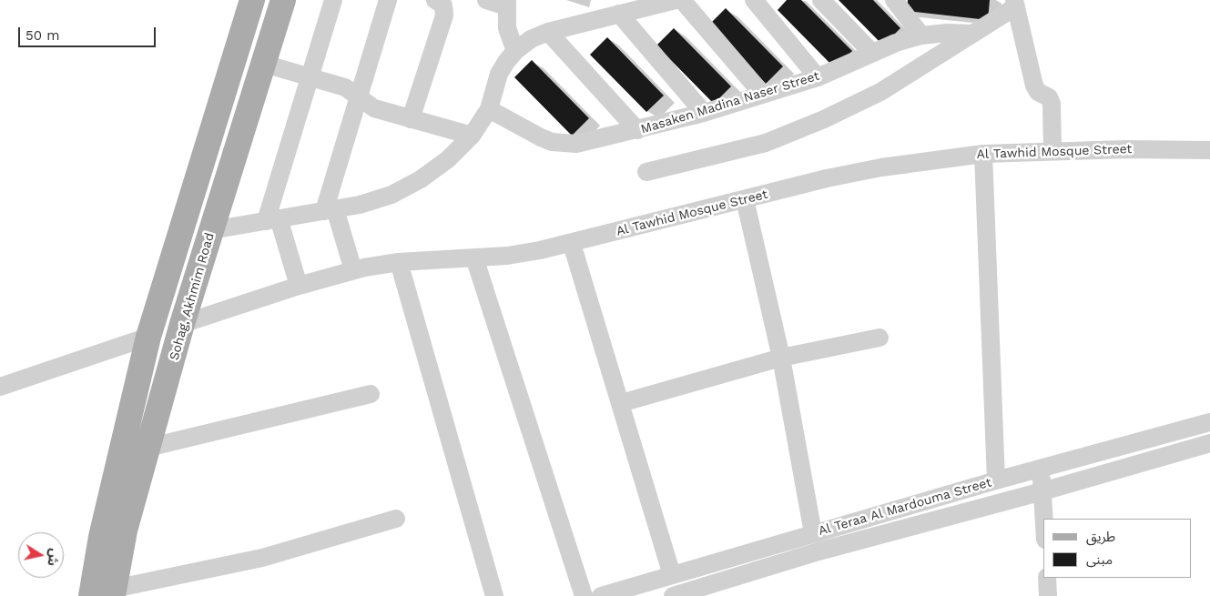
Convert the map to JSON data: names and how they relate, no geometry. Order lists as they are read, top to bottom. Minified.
{"streets":{"main road":["Sohag, Akhmim Road"],"street":["Masaken Madina Naser Street","Al Tawhid Mosque Street","Al Teraa Al Mardouma Street"]},"crossings":[["Al Tawhid Mosque Street","Sohag, Akhmim Road"]],"legend":["طريق","مبنى"],"scale_bar":"50 m","north":"right"}
